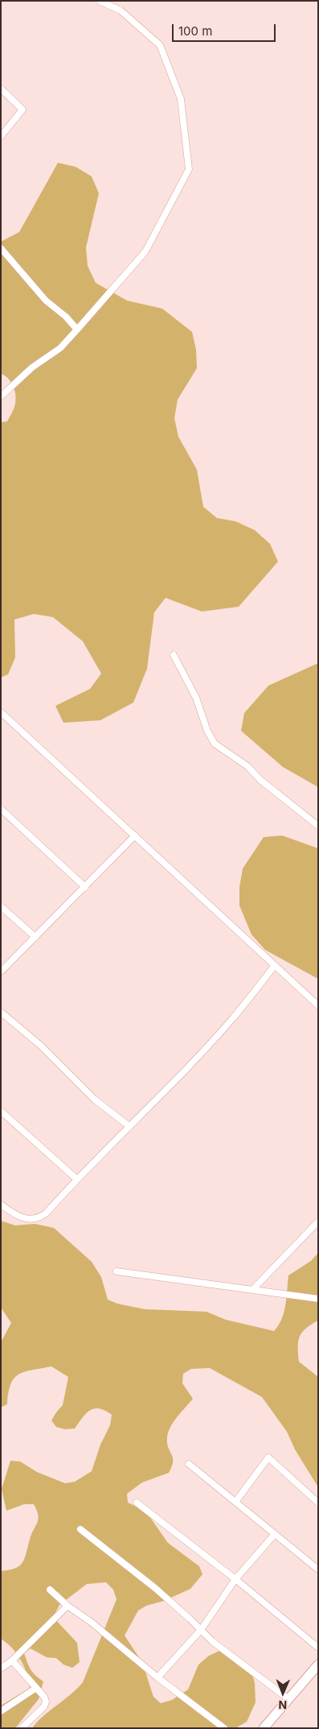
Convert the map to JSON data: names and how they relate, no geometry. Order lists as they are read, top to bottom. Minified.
{"scale_bar":"100 m","north":"bottom"}
